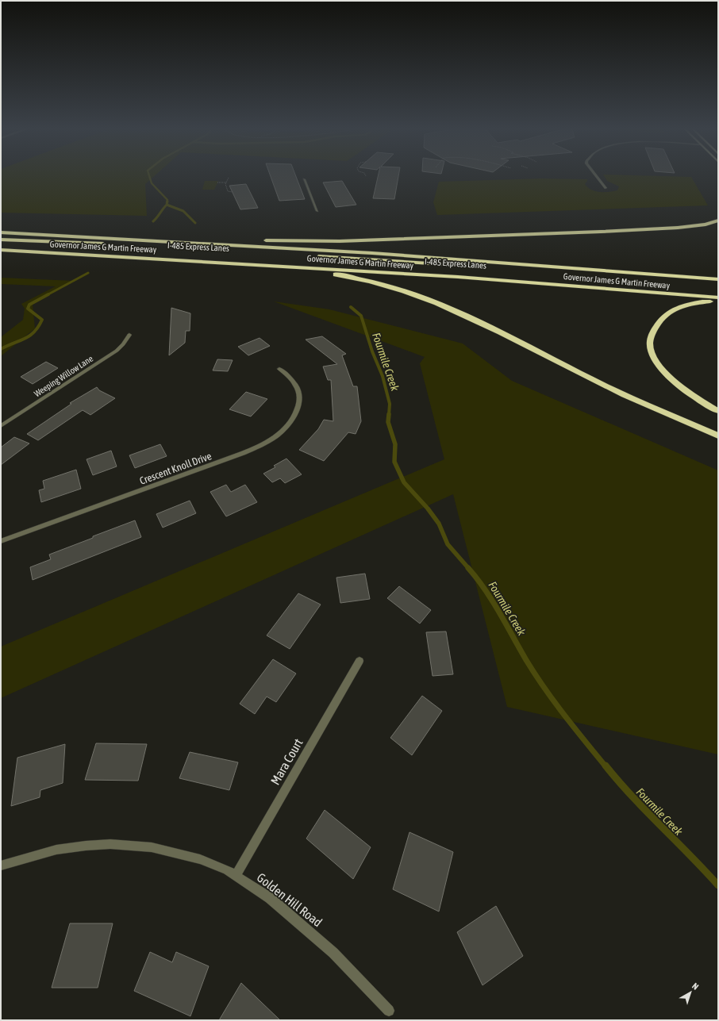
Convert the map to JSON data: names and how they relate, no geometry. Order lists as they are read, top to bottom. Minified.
{"streets":{"highway":["Governor James G Martin Freeway","I-485 Express Lanes"],"street":["Weeping Willow Lane","Crescent Knoll Drive","Mara Court","Golden Hill Road"]},"crossings":[["Mara Court","Golden Hill Road"]],"water":["Fourmile Creek"],"north":"top right"}
